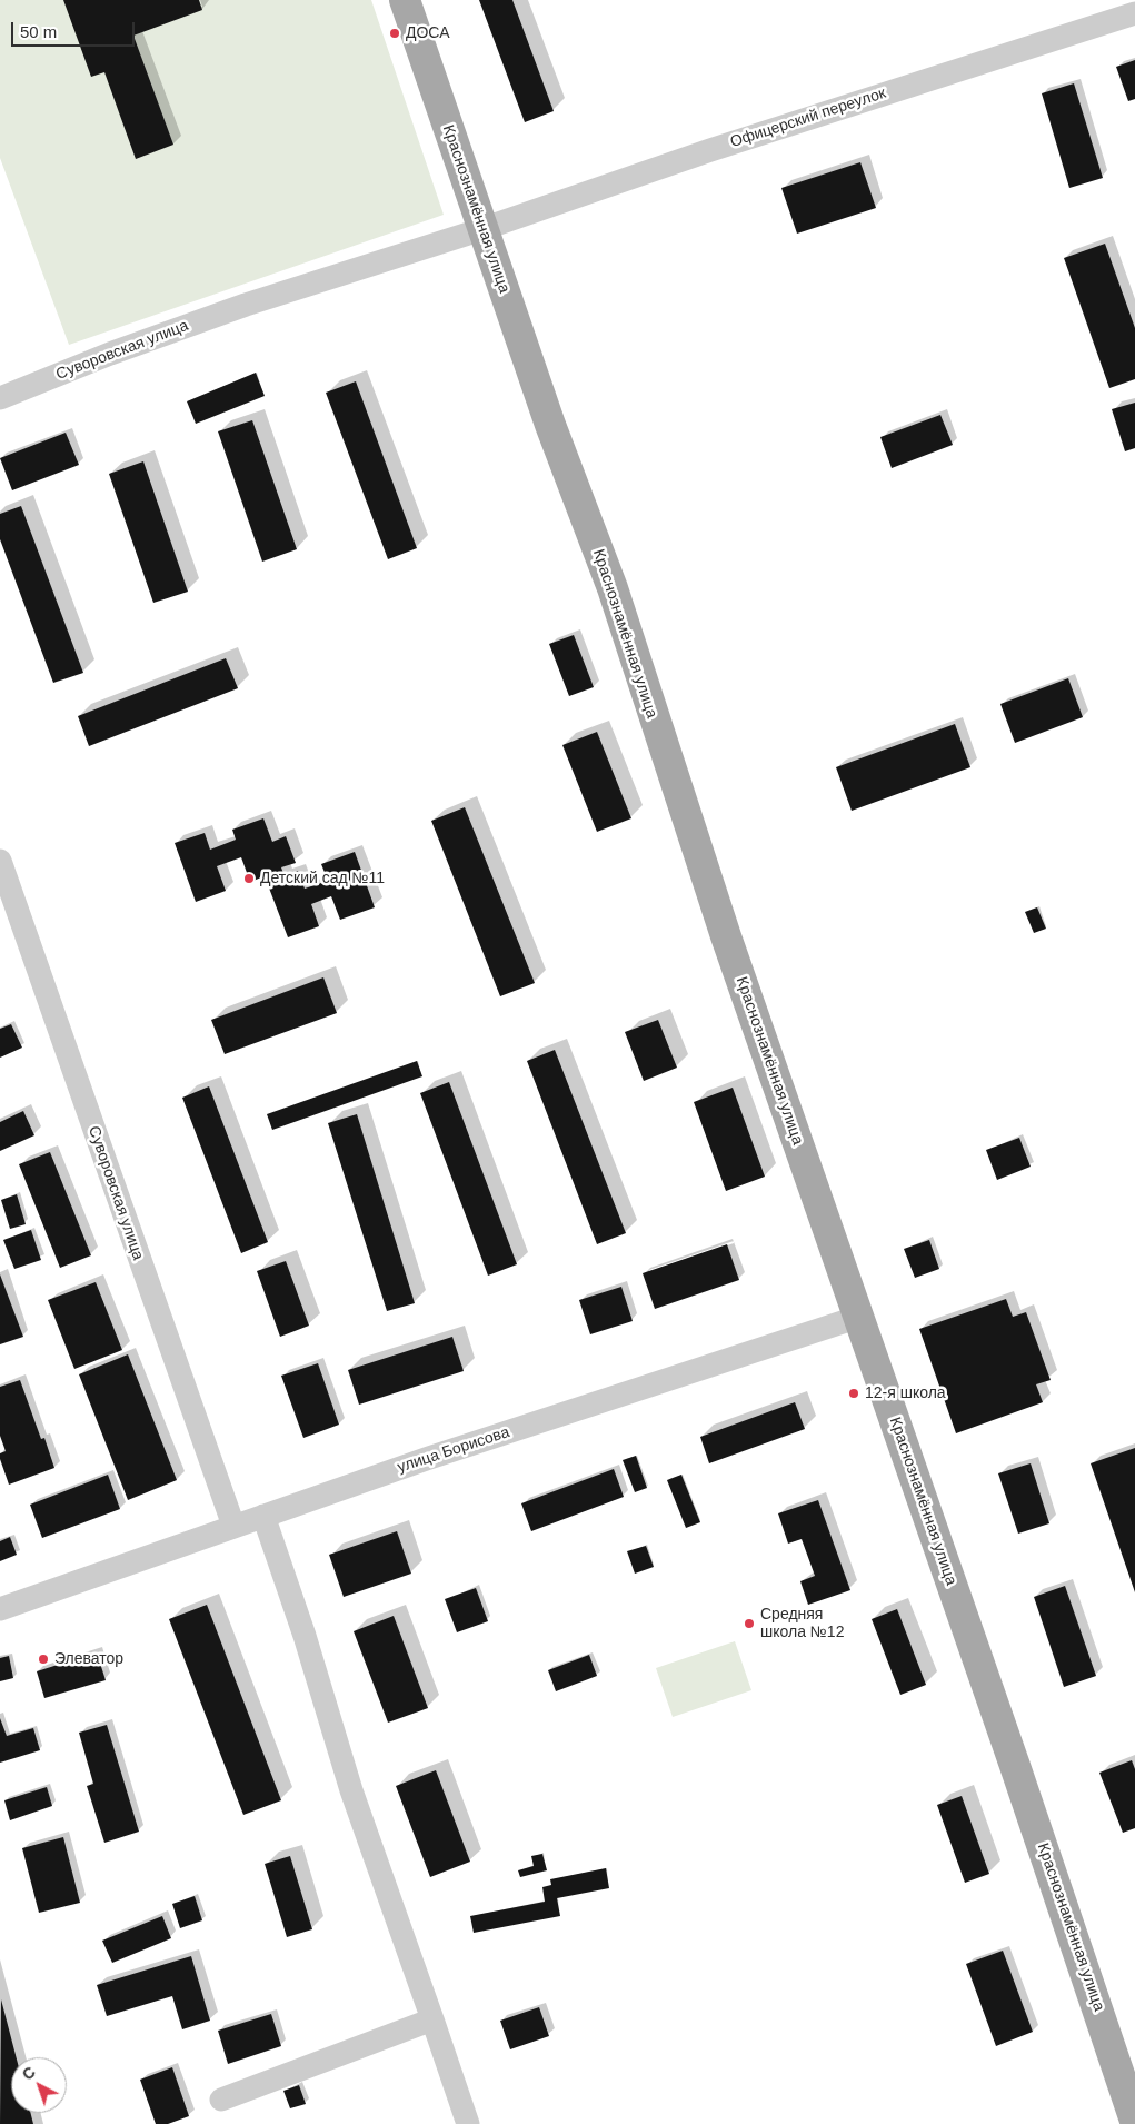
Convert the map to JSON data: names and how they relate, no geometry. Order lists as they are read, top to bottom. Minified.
{"streets":{"main road":["Краснознамённая улица"],"street":["Офицерский переулок","Суворовская улица","улица Борисова"]},"crossings":[["Офицерский переулок","Краснознамённая улица"],["Офицерский переулок","Суворовская улица"],["Краснознамённая улица","улица Борисова"],["Суворовская улица","улица Борисова"]],"places":["ДОСА","Детский сад №11","12-я школа","Средняя школа №12","Элеватор"],"scale_bar":"50 m","north":"top left"}
